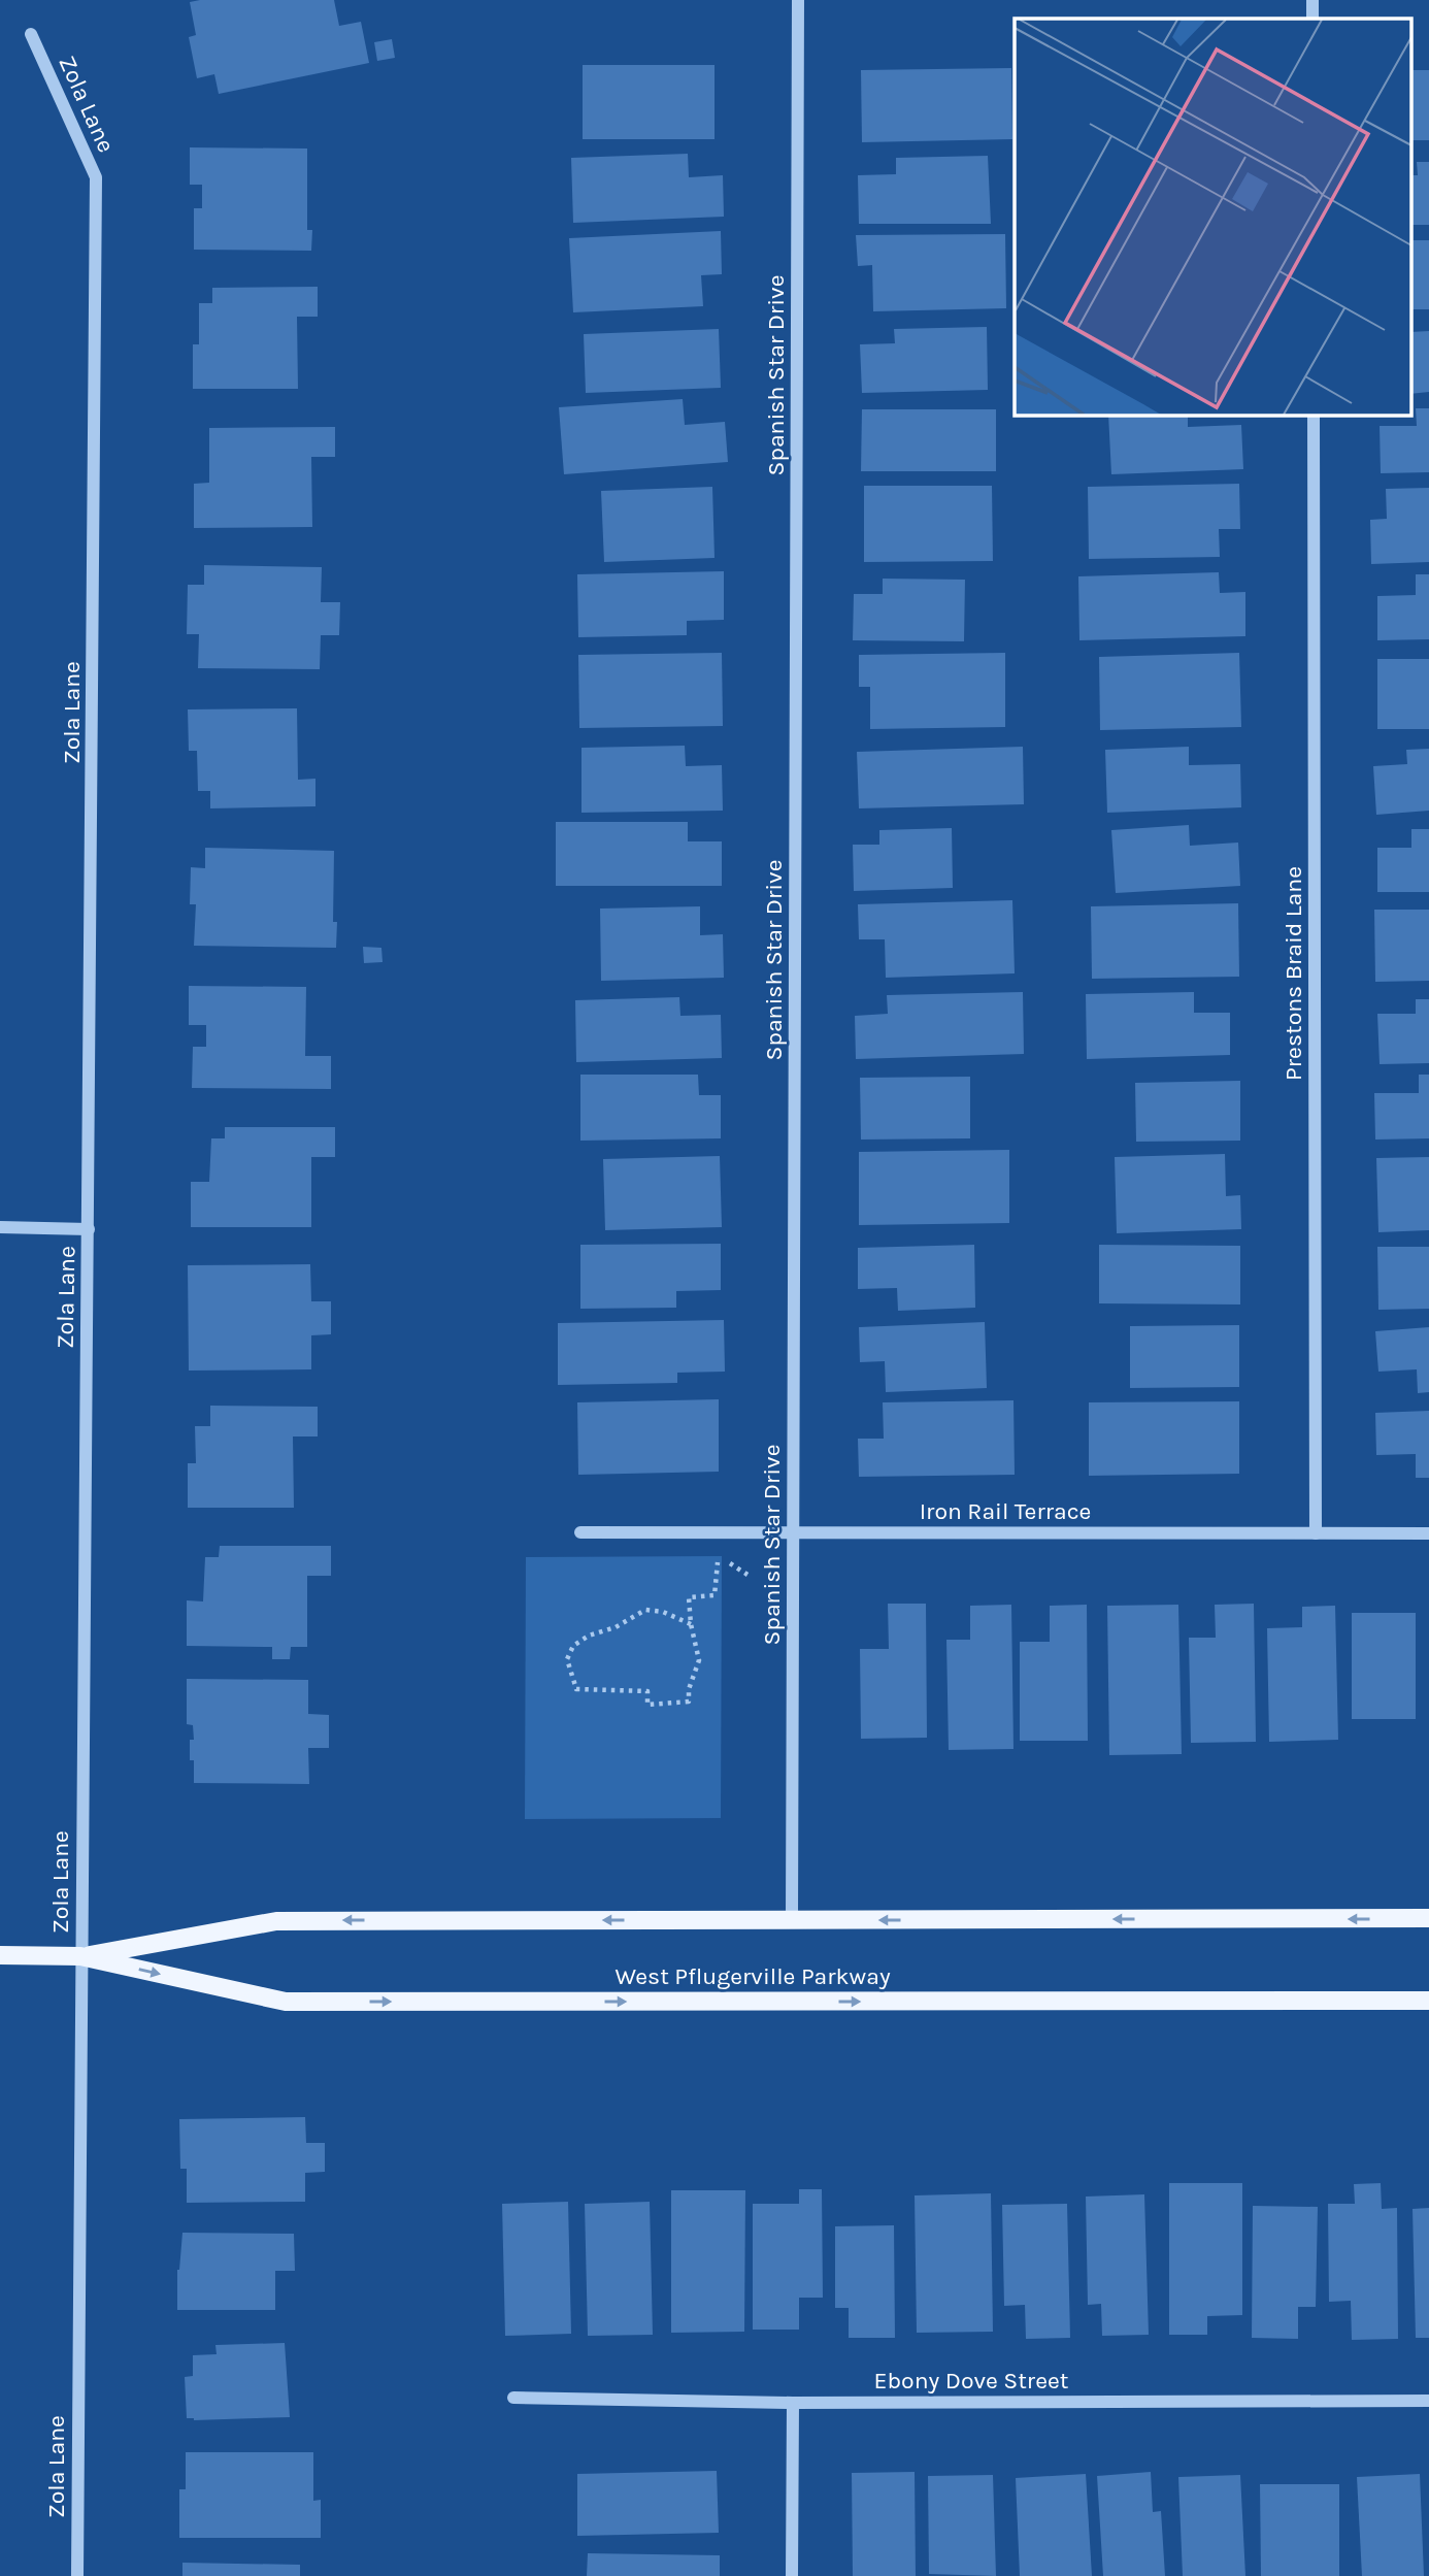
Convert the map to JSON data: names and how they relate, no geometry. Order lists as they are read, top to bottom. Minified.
{"streets":{"main road":["West Pflugerville Parkway"],"street":["Zola Lane","Spanish Star Drive","Prestons Braid Lane","Iron Rail Terrace","Ebony Dove Street"]},"crossings":[["Zola Lane","West Pflugerville Parkway"],["Spanish Star Drive","Iron Rail Terrace"],["Spanish Star Drive","West Pflugerville Parkway"],["Prestons Braid Lane","Iron Rail Terrace"]]}
